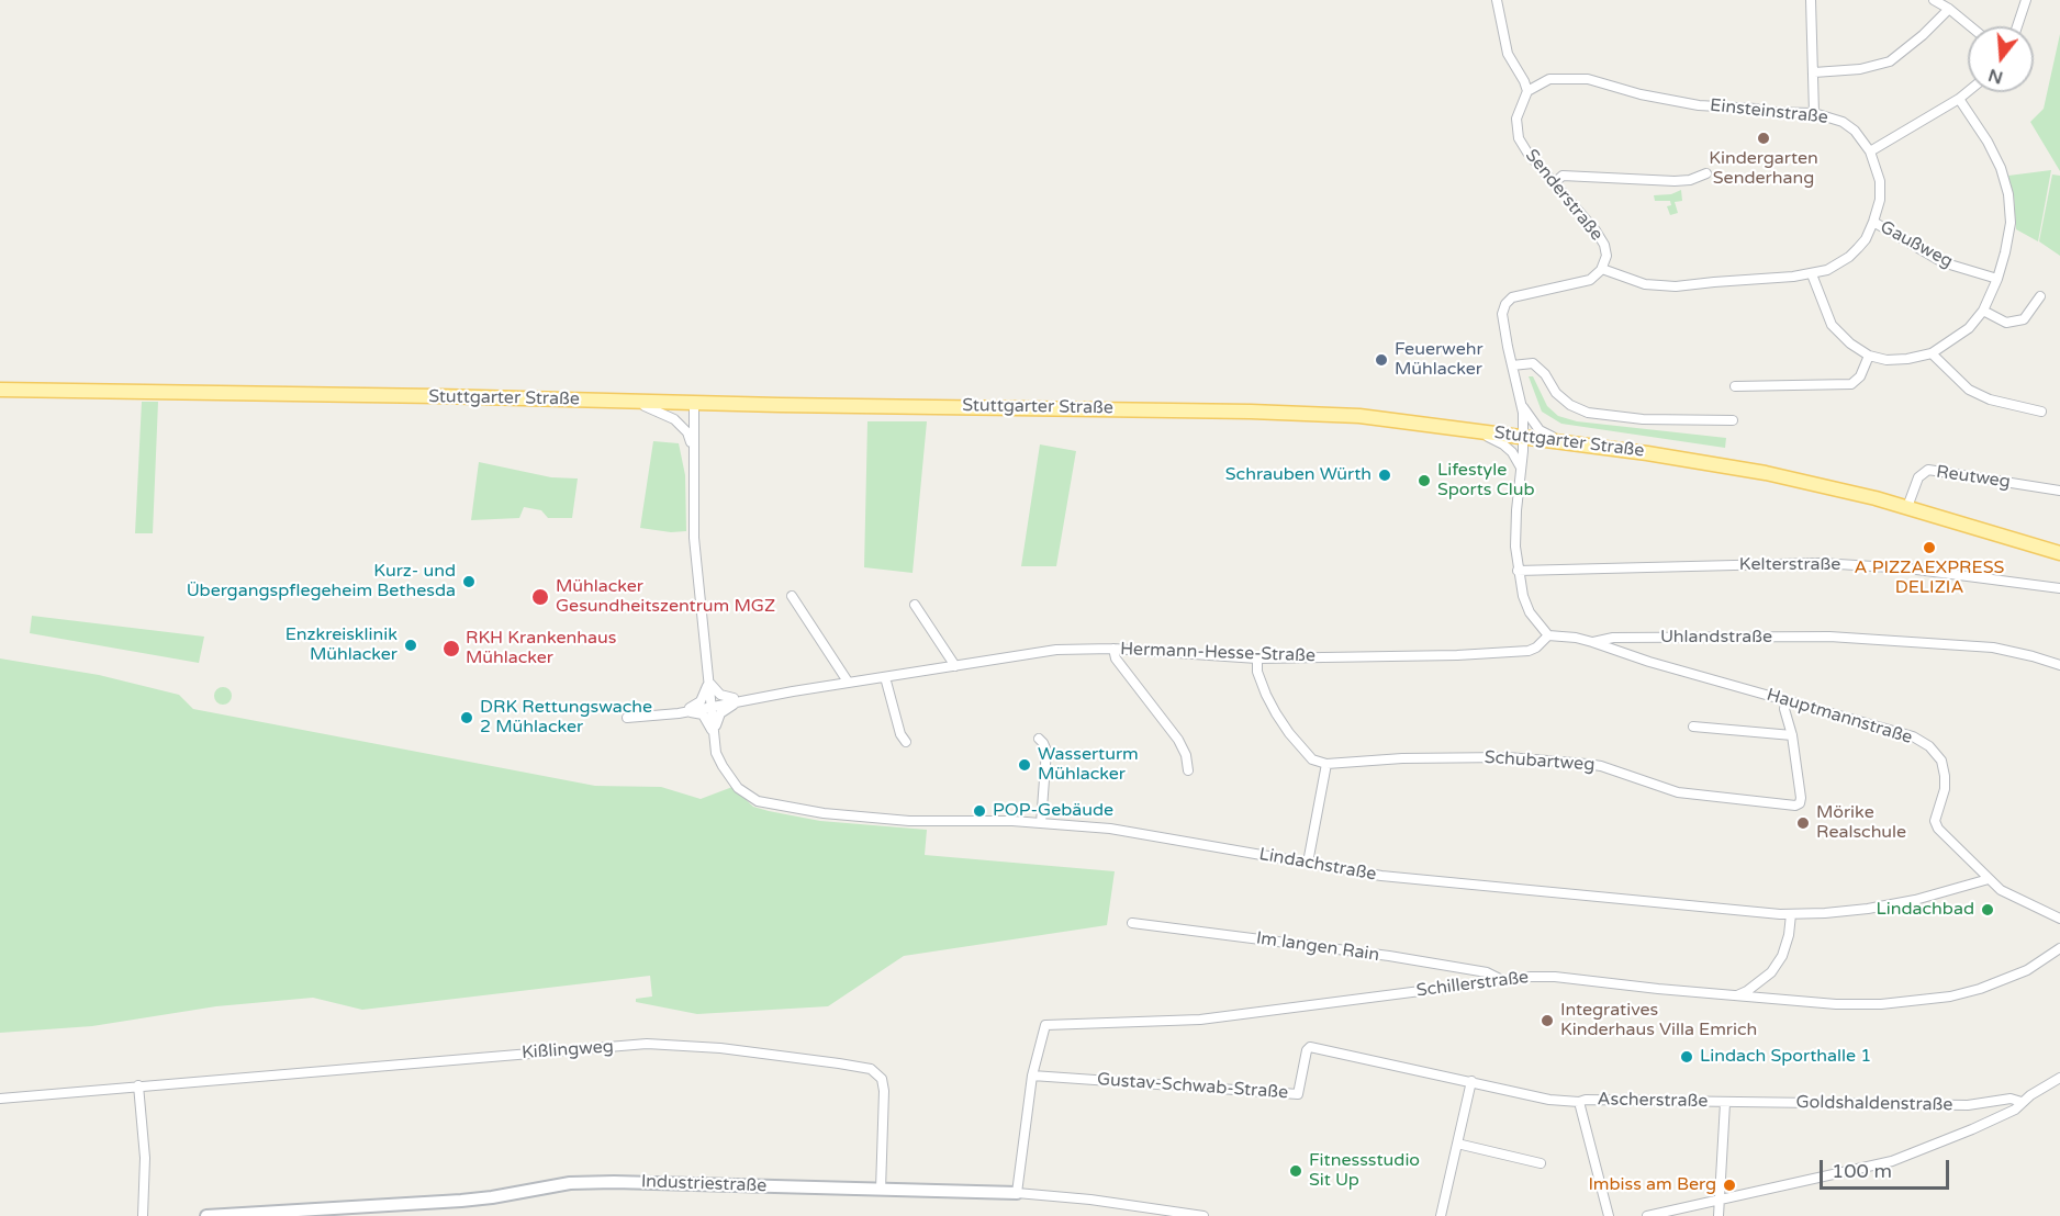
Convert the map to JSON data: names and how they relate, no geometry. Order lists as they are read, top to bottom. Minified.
{"streets":{"main road":["Stuttgarter Straße"],"street":["Einsteinstraße","Senderstraße","Gaußweg","Reutweg","Kelterstraße","Uhlandstraße","Hermann-Hesse-Straße","Hauptmannstraße","Schubartweg","Lindachstraße","Im langen Rain","Schillerstraße","Kißlingweg","Gustav-Schwab-Straße","Ascherstraße","Goldshaldenstraße","Industriestraße"]},"crossings":[["Einsteinstraße","Senderstraße"],["Einsteinstraße","Gaußweg"],["Senderstraße","Stuttgarter Straße"],["Stuttgarter Straße","Reutweg"],["Uhlandstraße","Hermann-Hesse-Straße"],["Uhlandstraße","Hauptmannstraße"],["Hermann-Hesse-Straße","Lindachstraße"],["Hauptmannstraße","Schubartweg"],["Hauptmannstraße","Lindachstraße"],["Im langen Rain","Schillerstraße"],["Schillerstraße","Gustav-Schwab-Straße"],["Schillerstraße","Industriestraße"],["Kißlingweg","Industriestraße"],["Gustav-Schwab-Straße","Ascherstraße"],["Ascherstraße","Goldshaldenstraße"]],"places":["Kindergarten Senderhang","Feuerwehr Mühlacker","Schrauben Würth","Lifestyle Sports Club","A PIZZAEXPRESS DELIZIA","Kurz- und Übergangspflegeheim Bethesda","Mühlacker Gesundheitszentrum MGZ","Enzkreisklinik Mühlacker","RKH Krankenhaus Mühlacker","DRK Rettungswache 2 Mühlacker","Wasserturm Mühlacker","POP-Gebäude","Mörike Realschule","Lindachbad","Integratives Kinderhaus Villa Emrich","Lindach Sporthalle 1","Fitnessstudio Sit Up","Imbiss am Berg"],"scale_bar":"100 m","north":"bottom"}
